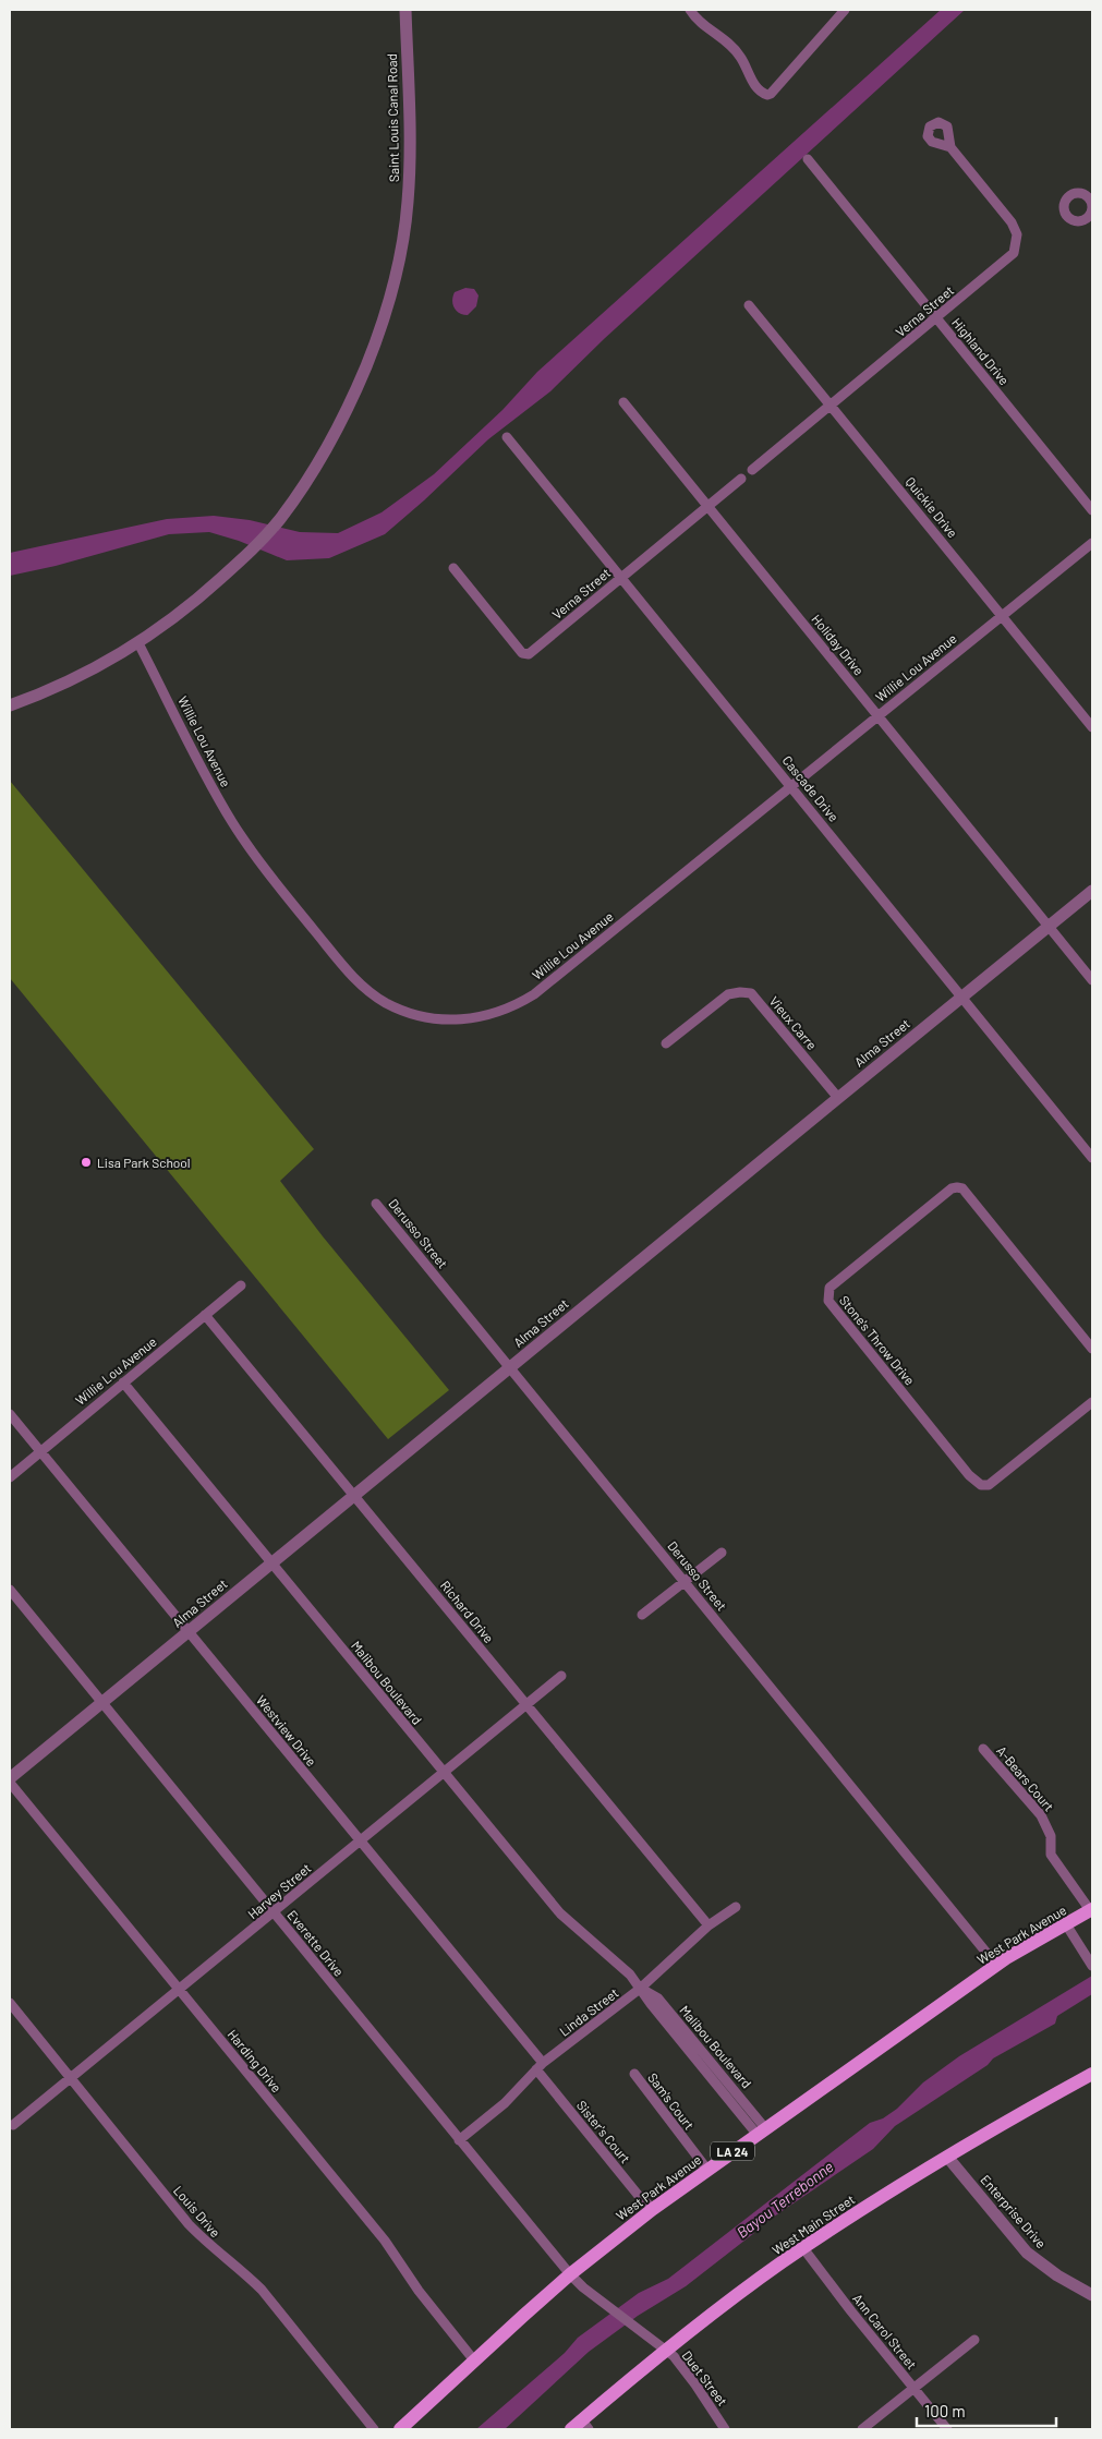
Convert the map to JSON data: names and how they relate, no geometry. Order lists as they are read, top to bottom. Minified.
{"streets":{"main road":["West Park Avenue","LA 24","West Main Street"],"street":["Saint Louis Canal Road","Verna Street","Highland Drive","Quickie Drive","Holiday Drive","Willie Lou Avenue","Cascade Drive","Vieux Carre","Alma Street","Derusso Street","Stone's Throw Drive","Richard Drive","Malibou Boulevard","Westview Drive","A-Bears Court","Harvey Street","Everette Drive","Linda Street","Harding Drive","Sam's Court","Sister's Court","Louis Drive","Enterprise Drive","Ann Carol Street","Duet Street"]},"crossings":[["Saint Louis Canal Road","Willie Lou Avenue"],["Verna Street","Highland Drive"],["Verna Street","Quickie Drive"],["Verna Street","Holiday Drive"],["Verna Street","Cascade Drive"],["Quickie Drive","Willie Lou Avenue"],["Holiday Drive","Willie Lou Avenue"],["Holiday Drive","Alma Street"],["Willie Lou Avenue","Cascade Drive"],["Willie Lou Avenue","Richard Drive"],["Willie Lou Avenue","Malibou Boulevard"],["Willie Lou Avenue","Westview Drive"],["Cascade Drive","Alma Street"],["Vieux Carre","Alma Street"],["Alma Street","Derusso Street"],["Alma Street","Richard Drive"],["Alma Street","Malibou Boulevard"],["Alma Street","Westview Drive"],["Alma Street","Everette Drive"],["Alma Street","Harding Drive"],["Derusso Street","West Park Avenue"],["Richard Drive","Harvey Street"],["Richard Drive","Linda Street"],["Malibou Boulevard","Harvey Street"],["Malibou Boulevard","West Park Avenue"],["Malibou Boulevard","Linda Street"],["Westview Drive","Harvey Street"],["Westview Drive","Linda Street"],["Westview Drive","Sister's Court"],["A-Bears Court","West Park Avenue"],["Harvey Street","Everette Drive"],["Harvey Street","Harding Drive"],["Harvey Street","Louis Drive"],["West Park Avenue","Everette Drive"],["West Park Avenue","Harding Drive"],["West Park Avenue","Sam's Court"],["West Park Avenue","Sister's Court"],["Everette Drive","Linda Street"],["Everette Drive","Duet Street"],["Linda Street","Sister's Court"],["Enterprise Drive","West Main Street"],["West Main Street","Ann Carol Street"],["West Main Street","Duet Street"]],"water":["Bayou Terrebonne"],"places":["Lisa Park School"],"scale_bar":"100 m"}
